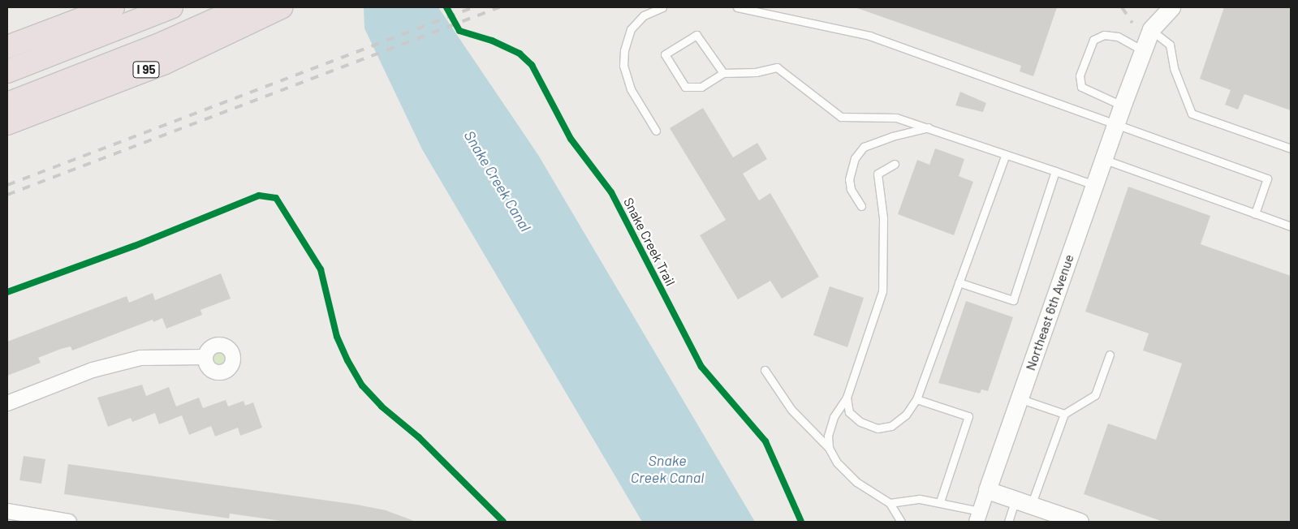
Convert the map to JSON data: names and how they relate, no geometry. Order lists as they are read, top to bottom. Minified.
{"streets":{"highway":["I 95"],"street":["Northeast 6th Avenue"],"cycle path":["Snake Creek Trail"]},"water":["Snake Creek Canal"]}
